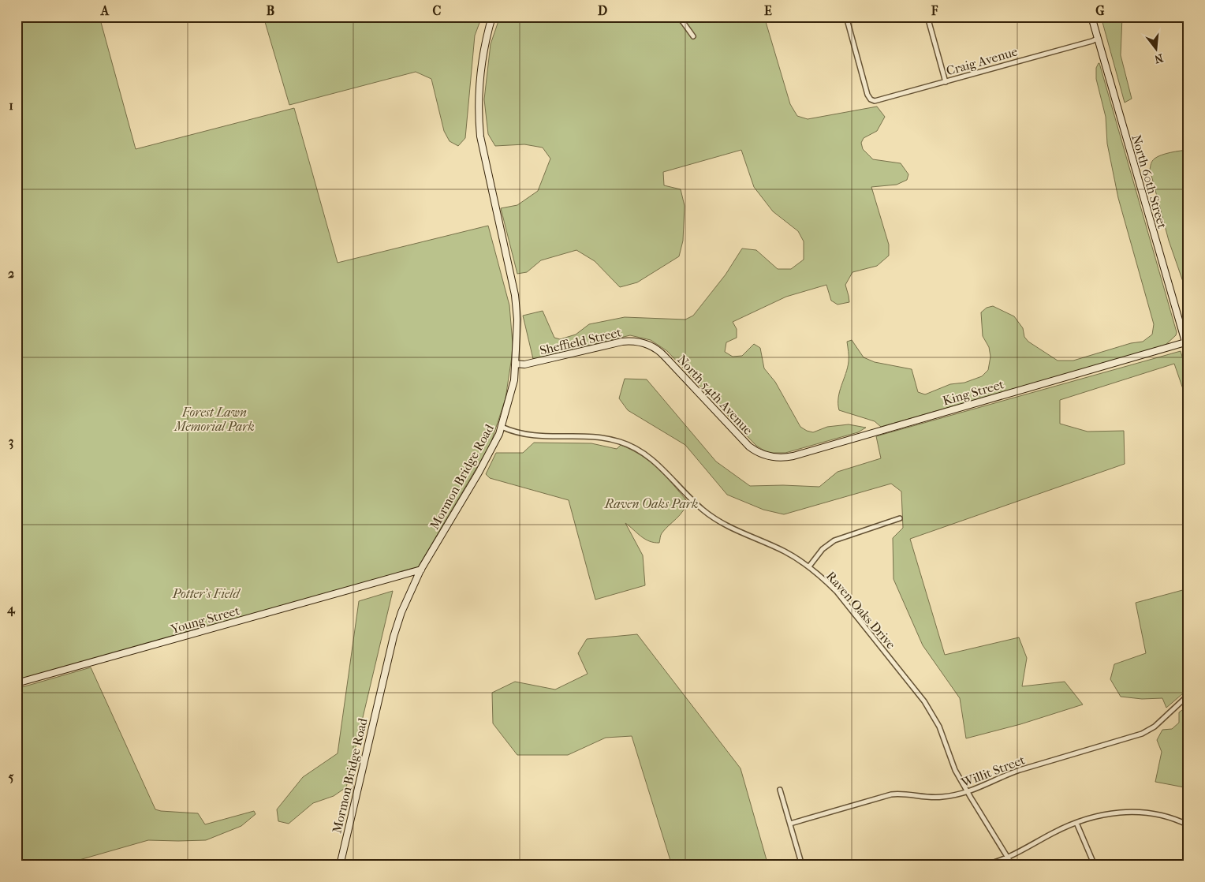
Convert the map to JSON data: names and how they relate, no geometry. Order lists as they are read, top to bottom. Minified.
{"streets":{"main road":["North 60th Street","Sheffield Street","King Street","North 54th Avenue","Mormon Bridge Road","Young Street"],"street":["Craig Avenue","Raven Oaks Drive","Willit Street"]},"crossings":[["Craig Avenue","North 60th Street"],["North 60th Street","King Street"],["Sheffield Street","North 54th Avenue"],["Sheffield Street","Mormon Bridge Road"],["King Street","North 54th Avenue"],["Mormon Bridge Road","Raven Oaks Drive"],["Mormon Bridge Road","Young Street"],["Raven Oaks Drive","Willit Street"]],"parks":["Forest Lawn Memorial Park","Raven Oaks Park","Potter's Field"],"north":"bottom","grid":{"columns":["A","B","C","D","E","F","G"],"rows":["1","2","3","4","5"]}}
